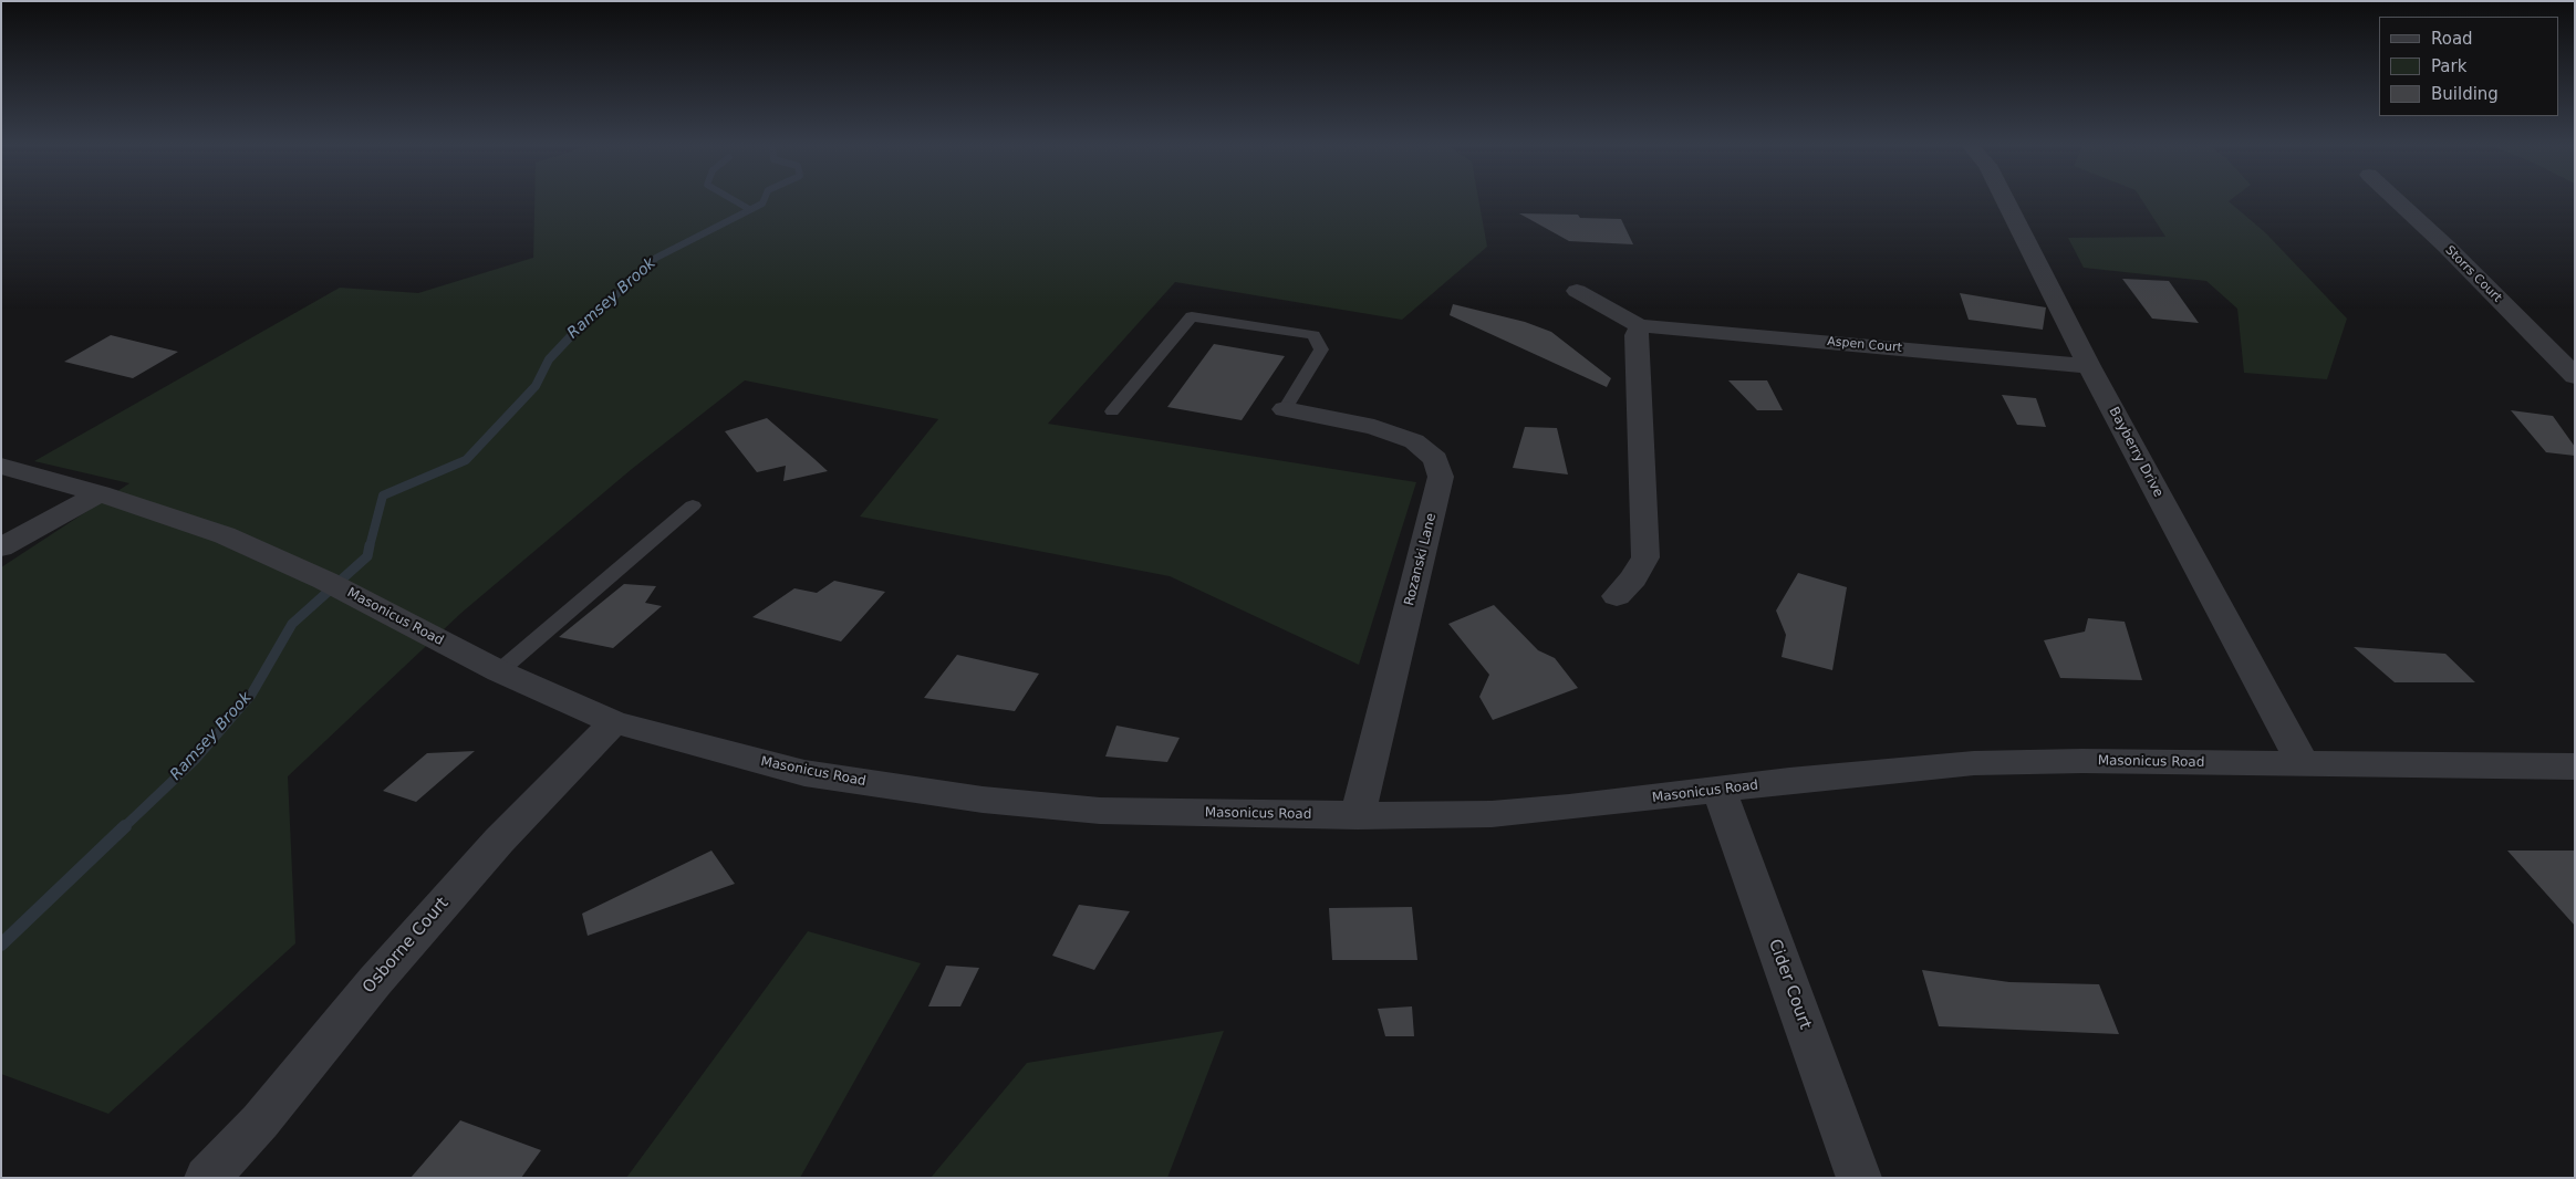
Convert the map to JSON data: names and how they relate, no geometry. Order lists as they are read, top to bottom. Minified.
{"streets":{"street":["Storrs Court","Aspen Court","Bayberry Drive","Rozanski Lane","Masonicus Road","Osborne Court","Cider Court"]},"crossings":[["Aspen Court","Bayberry Drive"],["Bayberry Drive","Masonicus Road"],["Rozanski Lane","Masonicus Road"],["Masonicus Road","Osborne Court"],["Masonicus Road","Cider Court"]],"water":["Ramsey Brook"],"legend":["Road","Park","Building"]}
